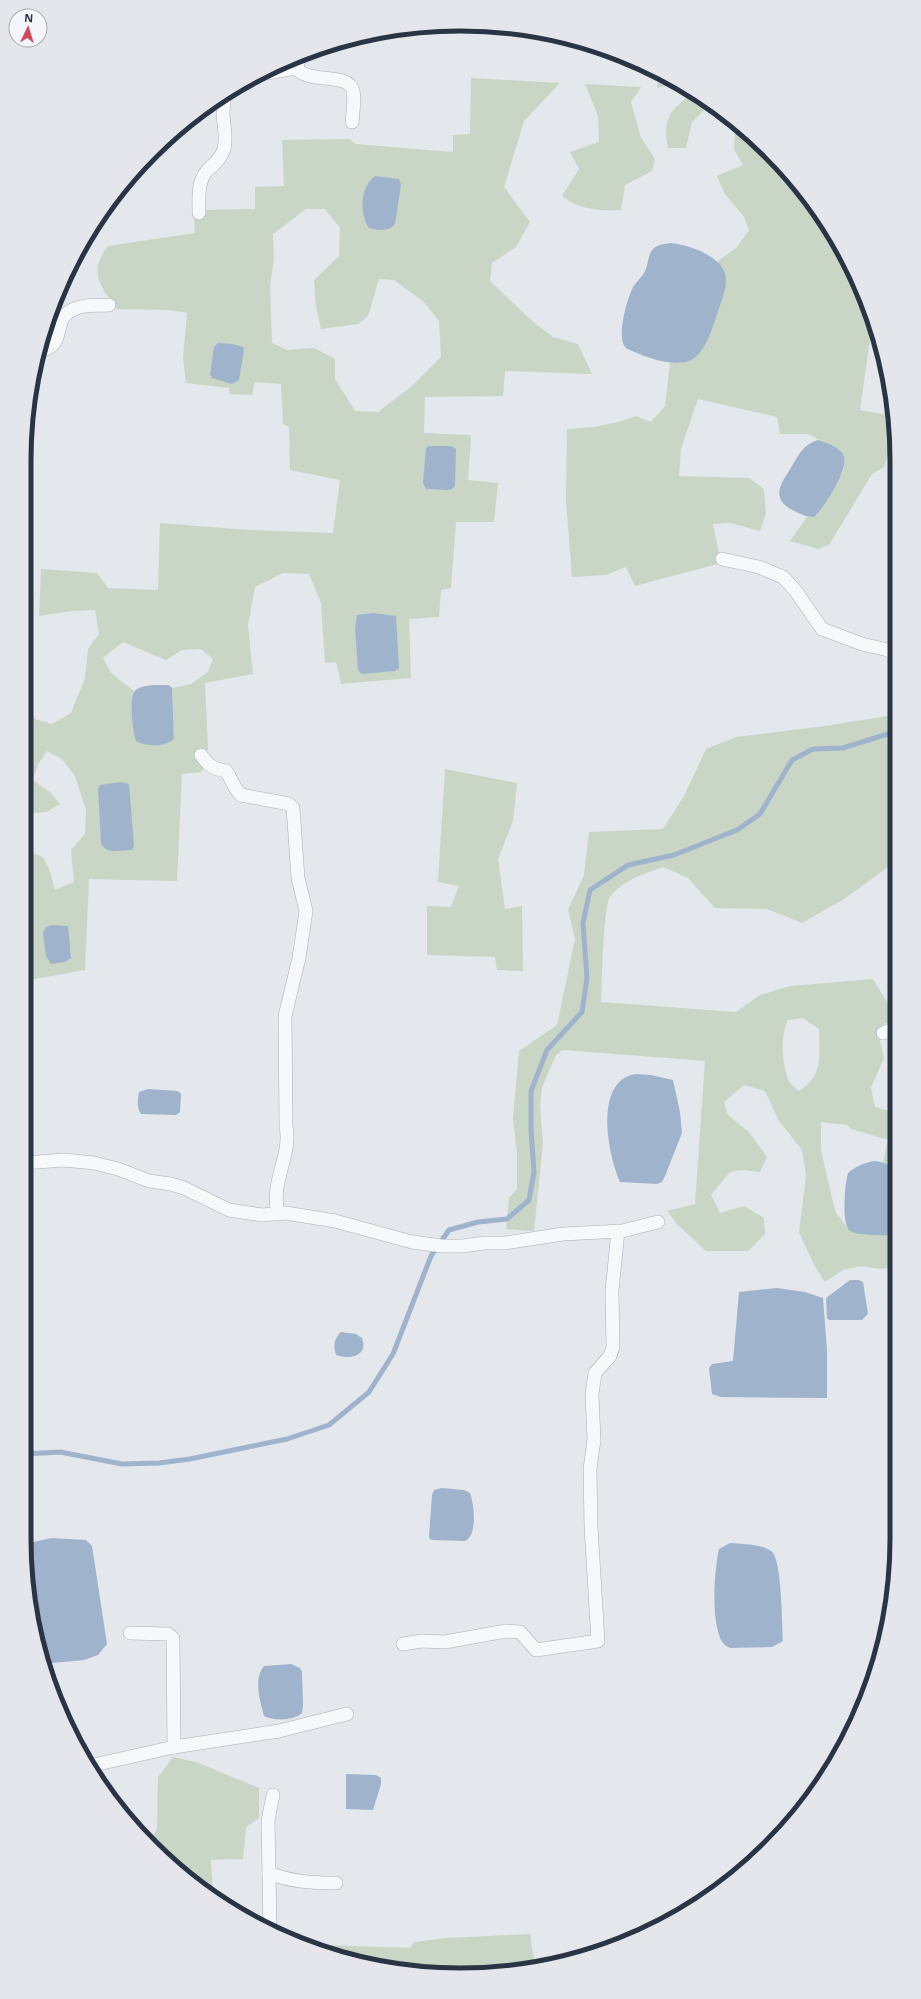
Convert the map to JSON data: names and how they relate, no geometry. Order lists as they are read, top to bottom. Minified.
{"north":"top"}
